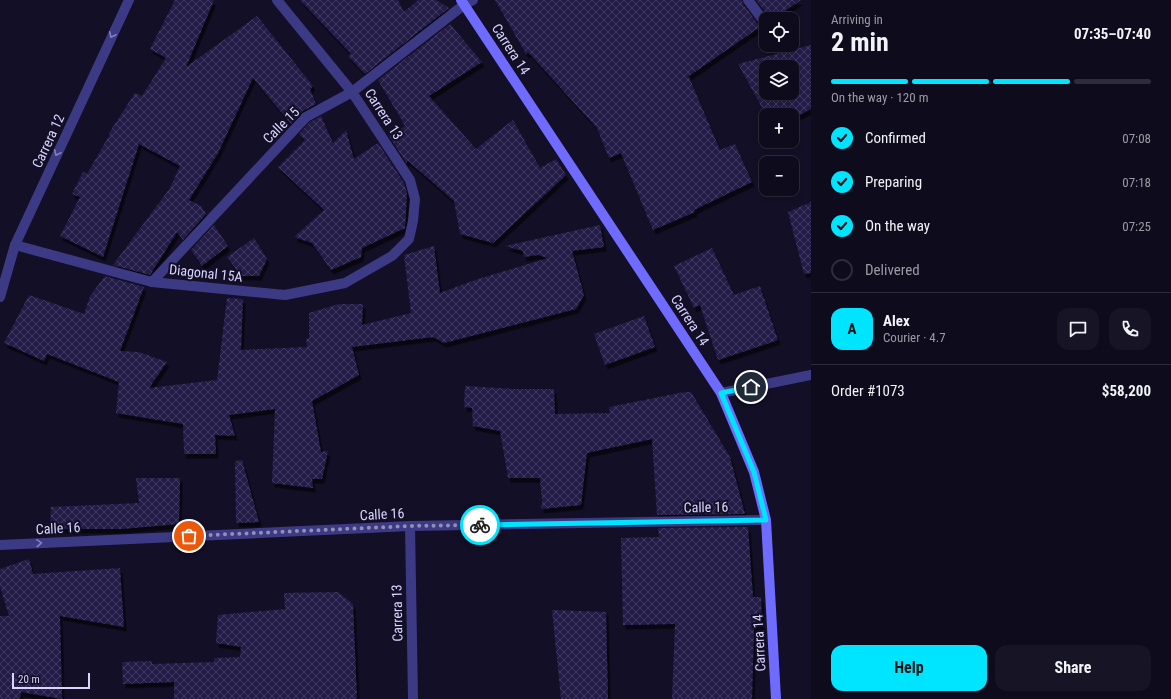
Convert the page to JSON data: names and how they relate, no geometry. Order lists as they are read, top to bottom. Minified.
{"streets":{"street":["Carrera 14","Carrera 13","Calle 15","Carrera 12","Diagonal 15A","Calle 16"]},"crossings":[["Carrera 14","Calle 15"],["Carrera 14","Calle 16"],["Carrera 13","Calle 15"],["Carrera 13","Diagonal 15A"],["Carrera 13","Calle 16"],["Calle 15","Diagonal 15A"],["Carrera 12","Diagonal 15A"]],"one_way":["Carrera 12","Calle 16"],"scale_bar":"20 m","page":{"heading":["2 min","Arriving in","07:35–07:40"],"panel":["Alex","Courier · 4.7","Order #1073","$58,200"],"map_buttons":["+","−"],"bar":"On the way · 120 m","list":[["Confirmed","07:08"],["Preparing","07:18"],["On the way","07:25"],"Delivered"],"round":"A","buttons":["Help","Share"],"scale":"20 m"}}
